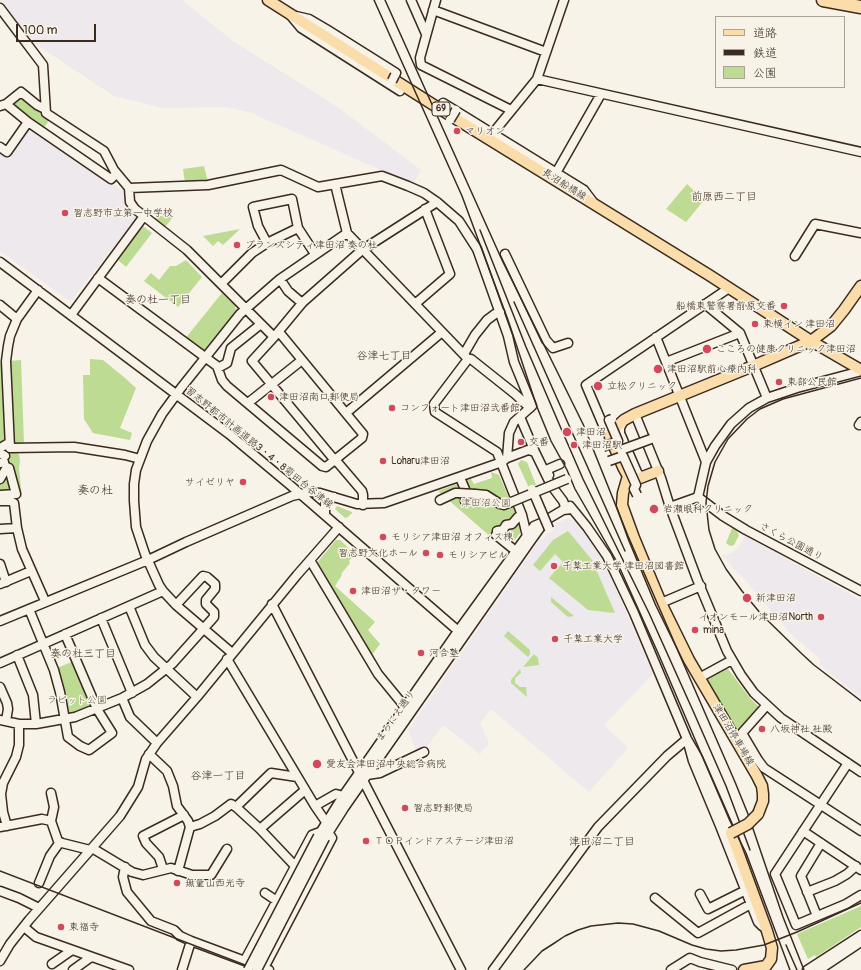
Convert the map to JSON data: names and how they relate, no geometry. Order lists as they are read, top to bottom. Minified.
{"streets":{"main road":["69","長沼船橋線","津田沼停車場線"],"street":["習志野都市計画道路3・4・8菊田台谷津線","さくら公園通り","まろにえ通り"]},"crossings":[["習志野都市計画道路3・4・8菊田台谷津線","まろにえ通り"]],"districts":["前原西二丁目","奏の杜一丁目","谷津七丁目","奏の杜","奏の杜三丁目","谷津一丁目","津田沼二丁目"],"parks":["津田沼公園","ラビット公園"],"places":["マリオン","習志野市立第一中学校","ブランズシティ津田沼 奏の杜","船橋東警察署前原交番","東横イン 津田沼","こころの健康クリニック津田沼","津田沼駅前心療内科","東部公民館","立松クリニック","津田沼南口郵便局","コンフォート津田沼弐番館","津田沼","交番","津田沼駅","Loharu津田沼","サイゼリヤ","岩瀬眼科クリニック","モリシア津田沼 オフィス棟","習志野文化ホール","モリシアビル","千葉工業大学 津田沼図書館","津田沼ザ・タワー","新津田沼","イオンモール津田沼North","mina","千葉工業大学","河合塾","八坂神社 社殿","愛友会津田沼中央総合病院","習志野郵便局","ＴＯＰインドアステージ津田沼","無量山西光寺","東福寺"],"legend":["道路","鉄道","公園"],"scale_bar":"100 m"}
